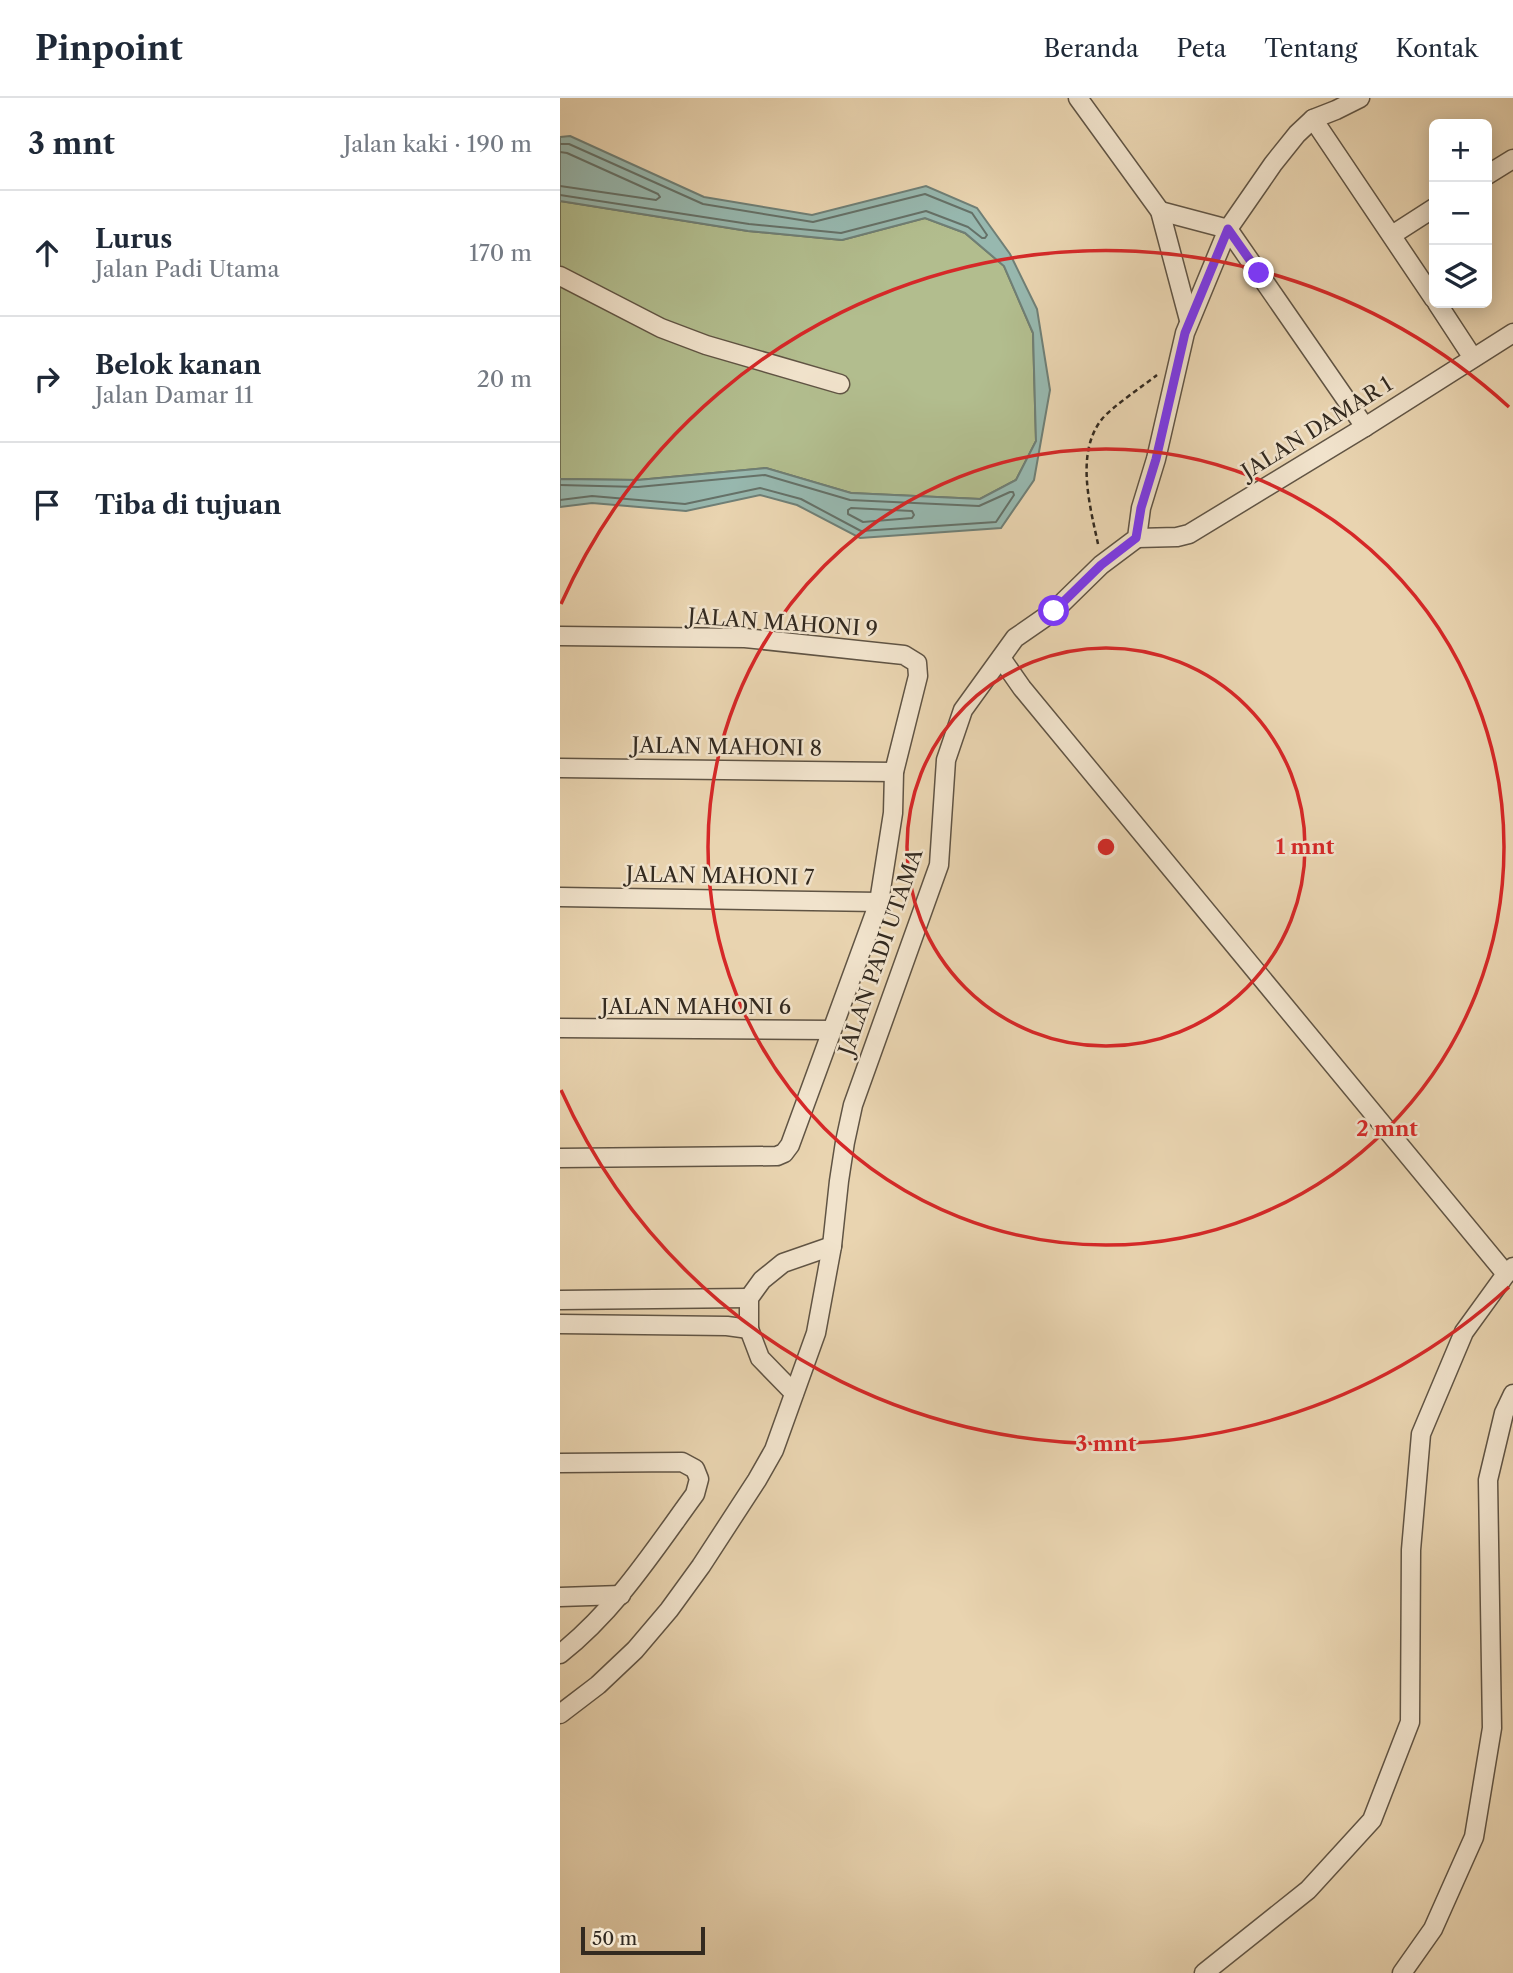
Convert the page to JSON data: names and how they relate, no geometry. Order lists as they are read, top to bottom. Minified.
{"streets":{"street":["JALAN DAMAR 1","JALAN MAHONI 9","JALAN MAHONI 8","JALAN MAHONI 7","JALAN PADI UTAMA","JALAN MAHONI 6"]},"crossings":[["JALAN DAMAR 1","JALAN PADI UTAMA"],["JALAN MAHONI 9","JALAN MAHONI 8"]],"scale_bar":"50 m","page":{"header":"Pinpoint","nav":["Beranda","Peta","Tentang","Kontak"],"heading":["3 mnt","Jalan kaki · 190 m"],"map_buttons":["+","−"],"list":[["Lurus","Jalan Padi Utama","170 m"],["Belok kanan","Jalan Damar 11","20 m"],"Tiba di tujuan"],"scale":"50 m"},"rings":["1 mnt","2 mnt","3 mnt"]}
